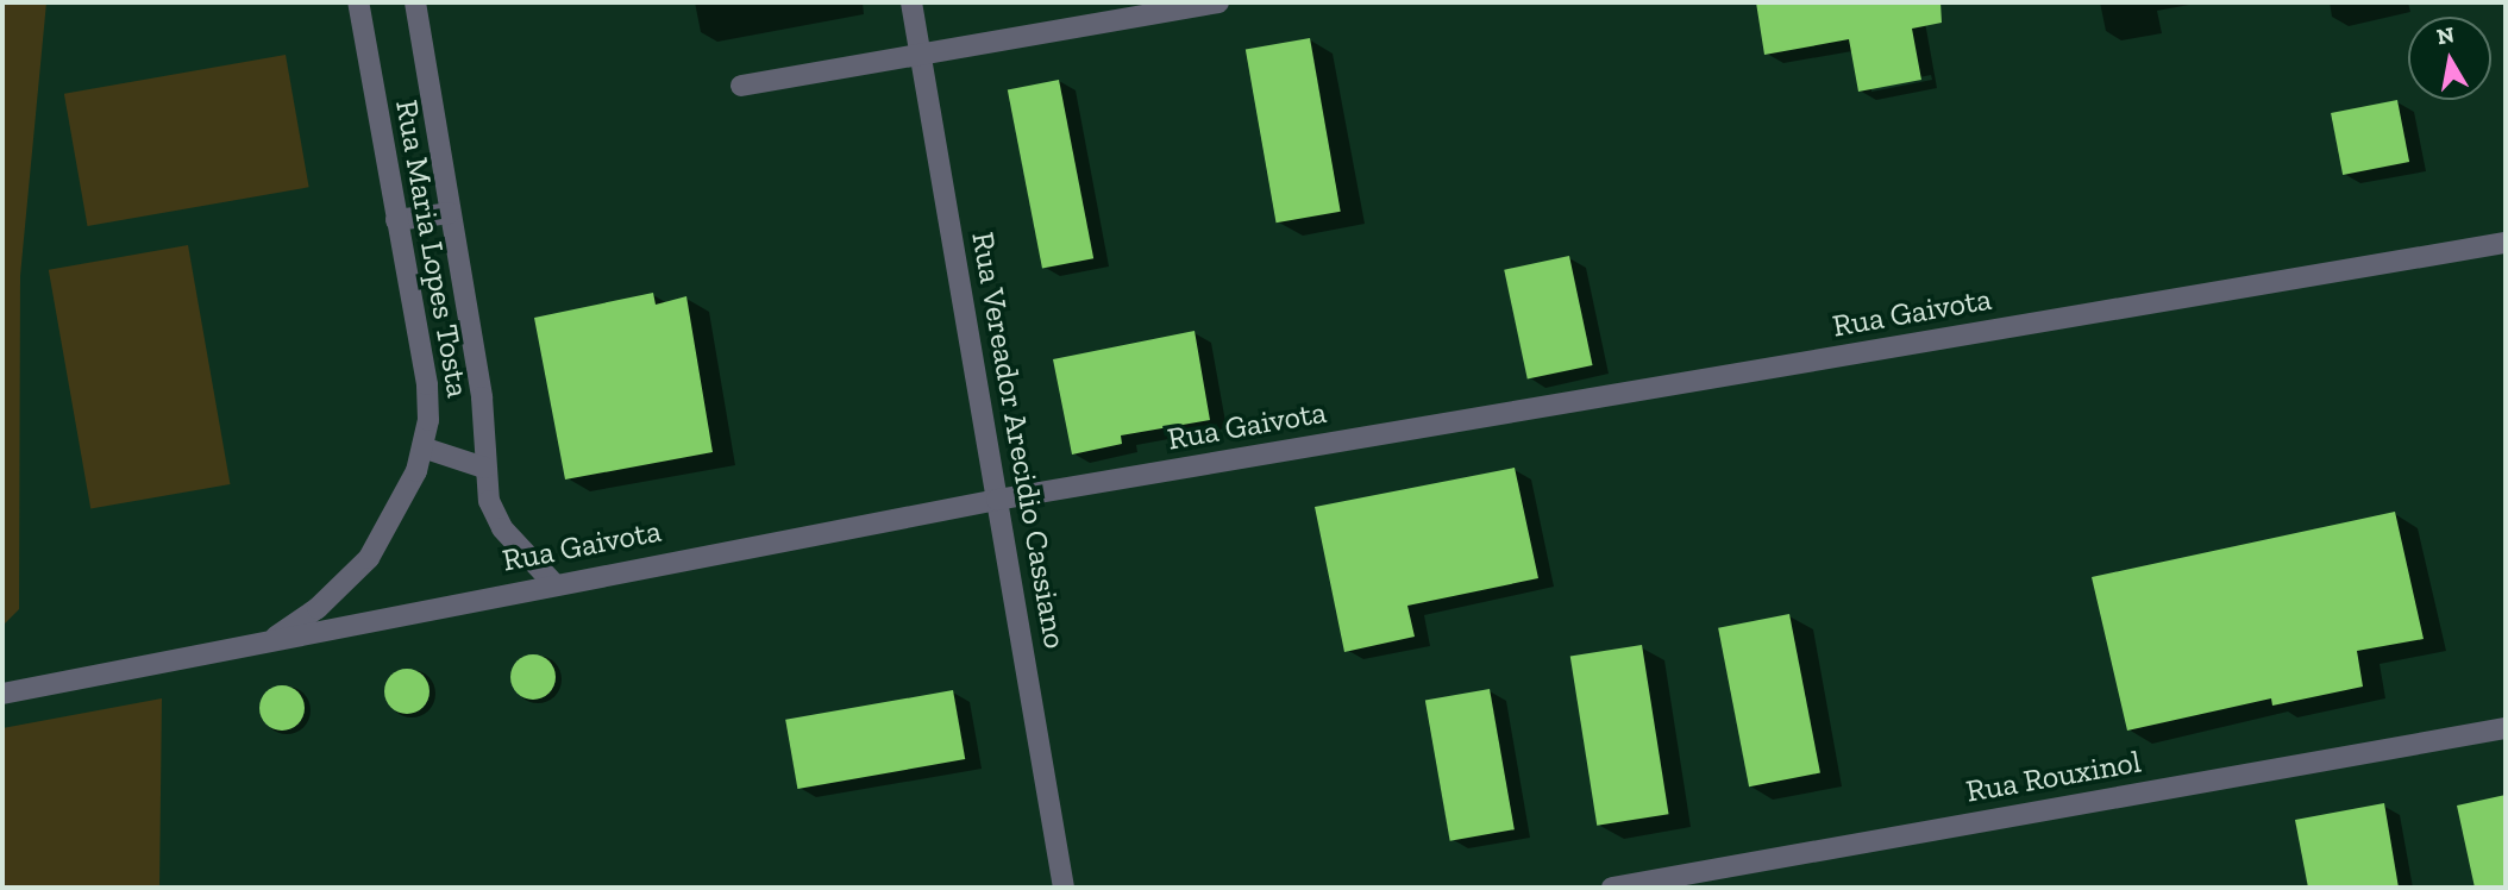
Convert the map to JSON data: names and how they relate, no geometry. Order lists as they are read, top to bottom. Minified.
{"streets":{"street":["Rua Maria Lopes Tosta","Rua Gaivota","Rua Vereador Arecidio Cassiano","Rua Rouxinol"]},"crossings":[["Rua Maria Lopes Tosta","Rua Gaivota"],["Rua Gaivota","Rua Vereador Arecidio Cassiano"]],"north":"top"}
